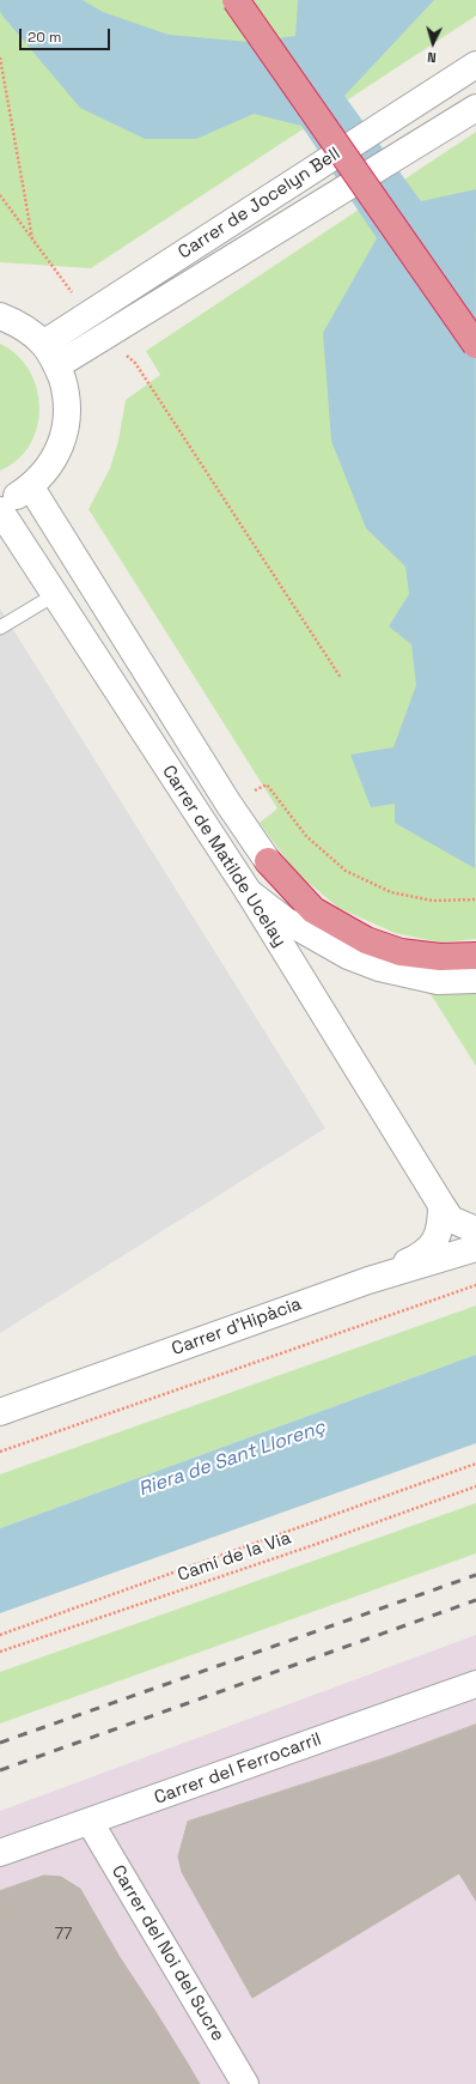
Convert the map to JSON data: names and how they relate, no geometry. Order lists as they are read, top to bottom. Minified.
{"streets":{"street":["Carrer de Jocelyn Bell","Carrer de Matilde Ucelay","Carrer d'Hipàcia","Carrer del Ferrocarril","Carrer del Noi del Sucre"],"path":["Camí de la Via"]},"crossings":[["Carrer del Ferrocarril","Carrer del Noi del Sucre"]],"water":["Riera de Sant Llorenç"],"house_numbers":["77"],"scale_bar":"20 m","north":"bottom"}
